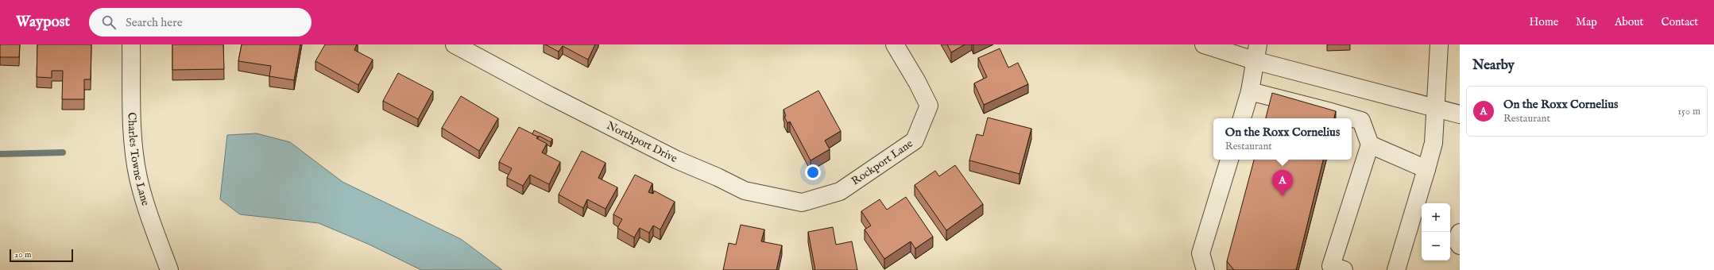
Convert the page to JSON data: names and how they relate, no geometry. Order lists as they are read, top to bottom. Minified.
{"streets":{"street":["Northport Drive","Charles Towne Lane","Rockport Lane"]},"crossings":[["Northport Drive","Rockport Lane"]],"scale_bar":"20 m","page":{"header":"Waypost","search":"Search here","nav":["Home","Map","About","Contact"],"heading":"Nearby","list":[{"mark":"A","name":"On the Roxx Cornelius","note":"Restaurant","value":"150 m"}],"popup":["On the Roxx Cornelius","Restaurant"],"pins":"A","map_buttons":["+","−"],"scale":"20 m"}}
